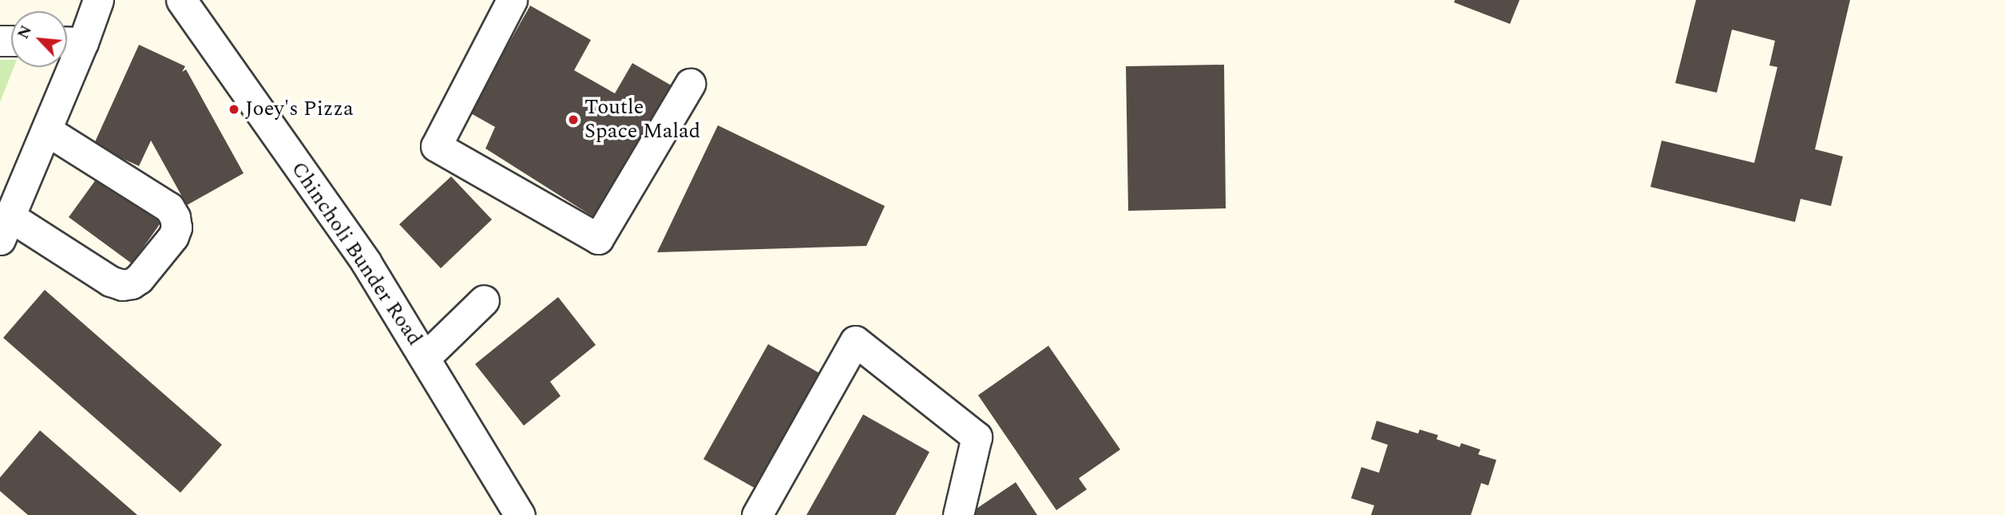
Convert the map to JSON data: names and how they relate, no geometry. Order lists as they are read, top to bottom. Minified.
{"streets":{"street":["Chincholi Bunder Road"]},"places":["Joey's Pizza","Toutle Space Malad"],"north":"top left"}
